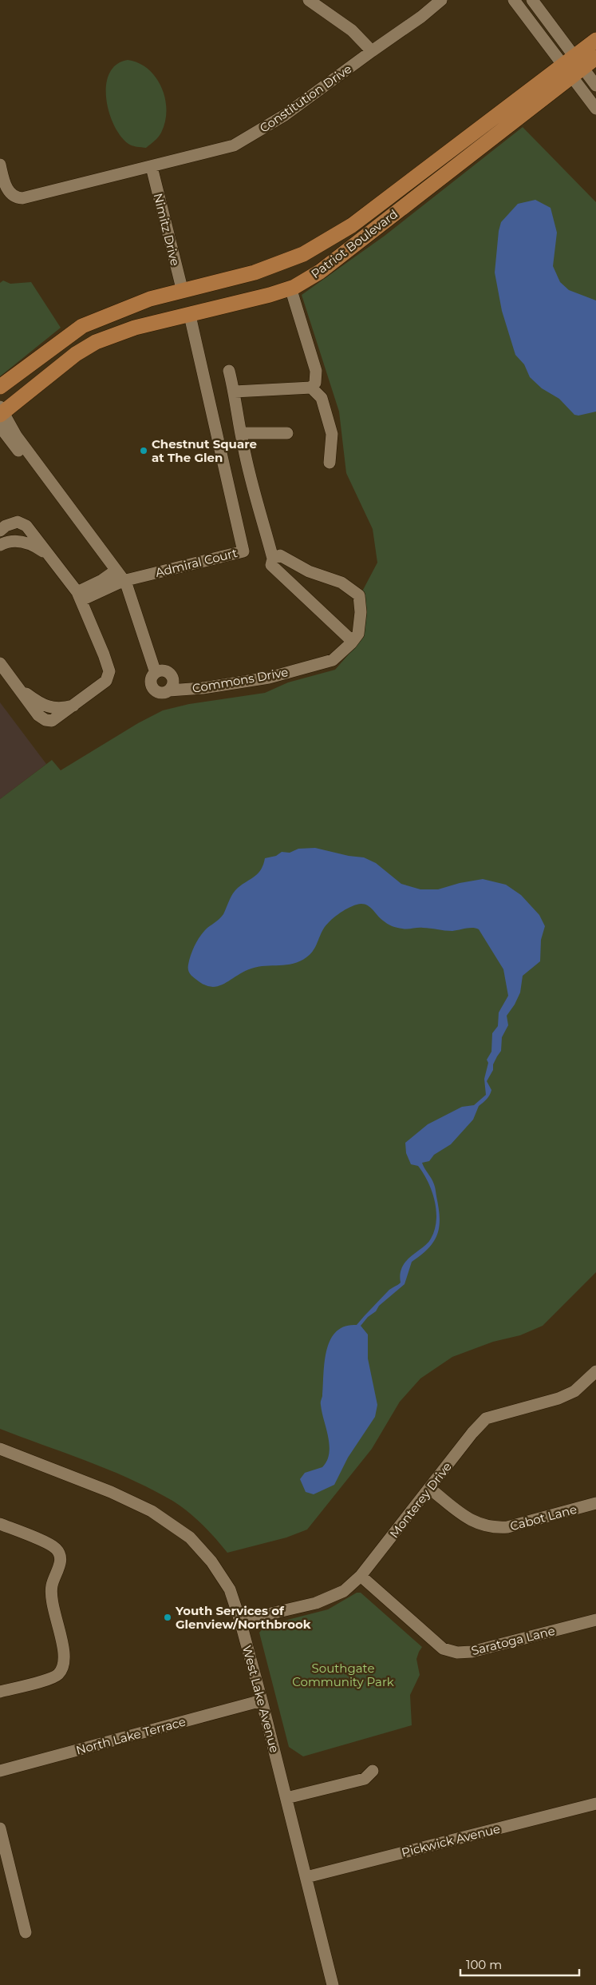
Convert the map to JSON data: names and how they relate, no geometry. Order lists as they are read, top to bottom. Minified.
{"streets":{"main road":["Patriot Boulevard"],"street":["Constitution Drive","Nimitz Drive","Admiral Court","Commons Drive","Monterey Drive","Cabot Lane","Saratoga Lane","West Lake Avenue","North Lake Terrace","Pickwick Avenue"]},"crossings":[["Constitution Drive","Nimitz Drive"],["Nimitz Drive","Patriot Boulevard"],["Patriot Boulevard","Admiral Court"],["Admiral Court","Commons Drive"],["Monterey Drive","Cabot Lane"],["Monterey Drive","Saratoga Lane"],["Monterey Drive","West Lake Avenue"],["West Lake Avenue","North Lake Terrace"],["West Lake Avenue","Pickwick Avenue"]],"parks":["Southgate Community Park"],"places":["Chestnut Square at The Glen","Youth Services of Glenview/Northbrook"],"scale_bar":"100 m"}
